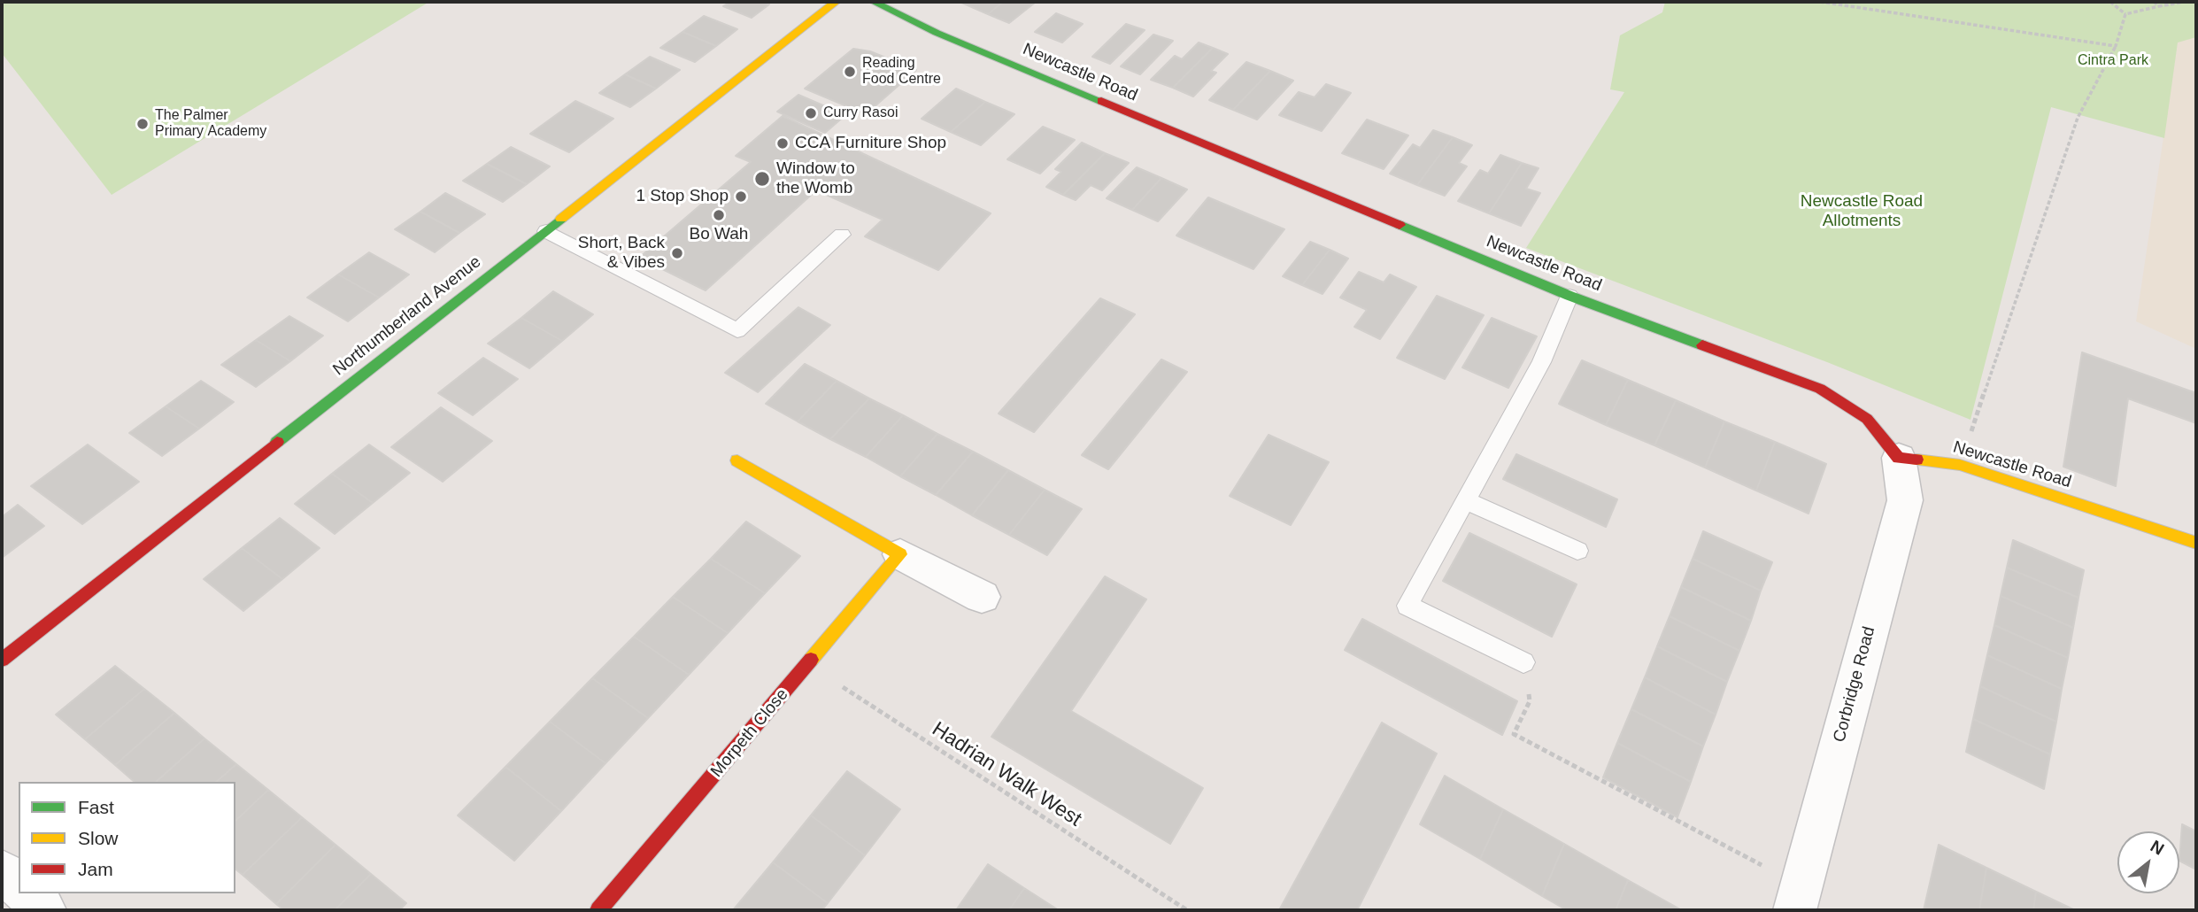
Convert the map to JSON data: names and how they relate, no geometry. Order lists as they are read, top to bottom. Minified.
{"streets":{"street":["Newcastle Road","Northumberland Avenue","Corbridge Road","Morpeth Close"],"path":["Hadrian Walk West"]},"crossings":[["Newcastle Road","Corbridge Road"],["Morpeth Close","Hadrian Walk West"]],"parks":["Cintra Park","Newcastle Road Allotments"],"places":["Reading Food Centre","Curry Rasoi","The Palmer Primary Academy","CCA Furniture Shop","Window to the Womb","1 Stop Shop","Bo Wah","Short, Back & Vibes"],"legend":["Fast","Slow","Jam"],"north":"top right"}
